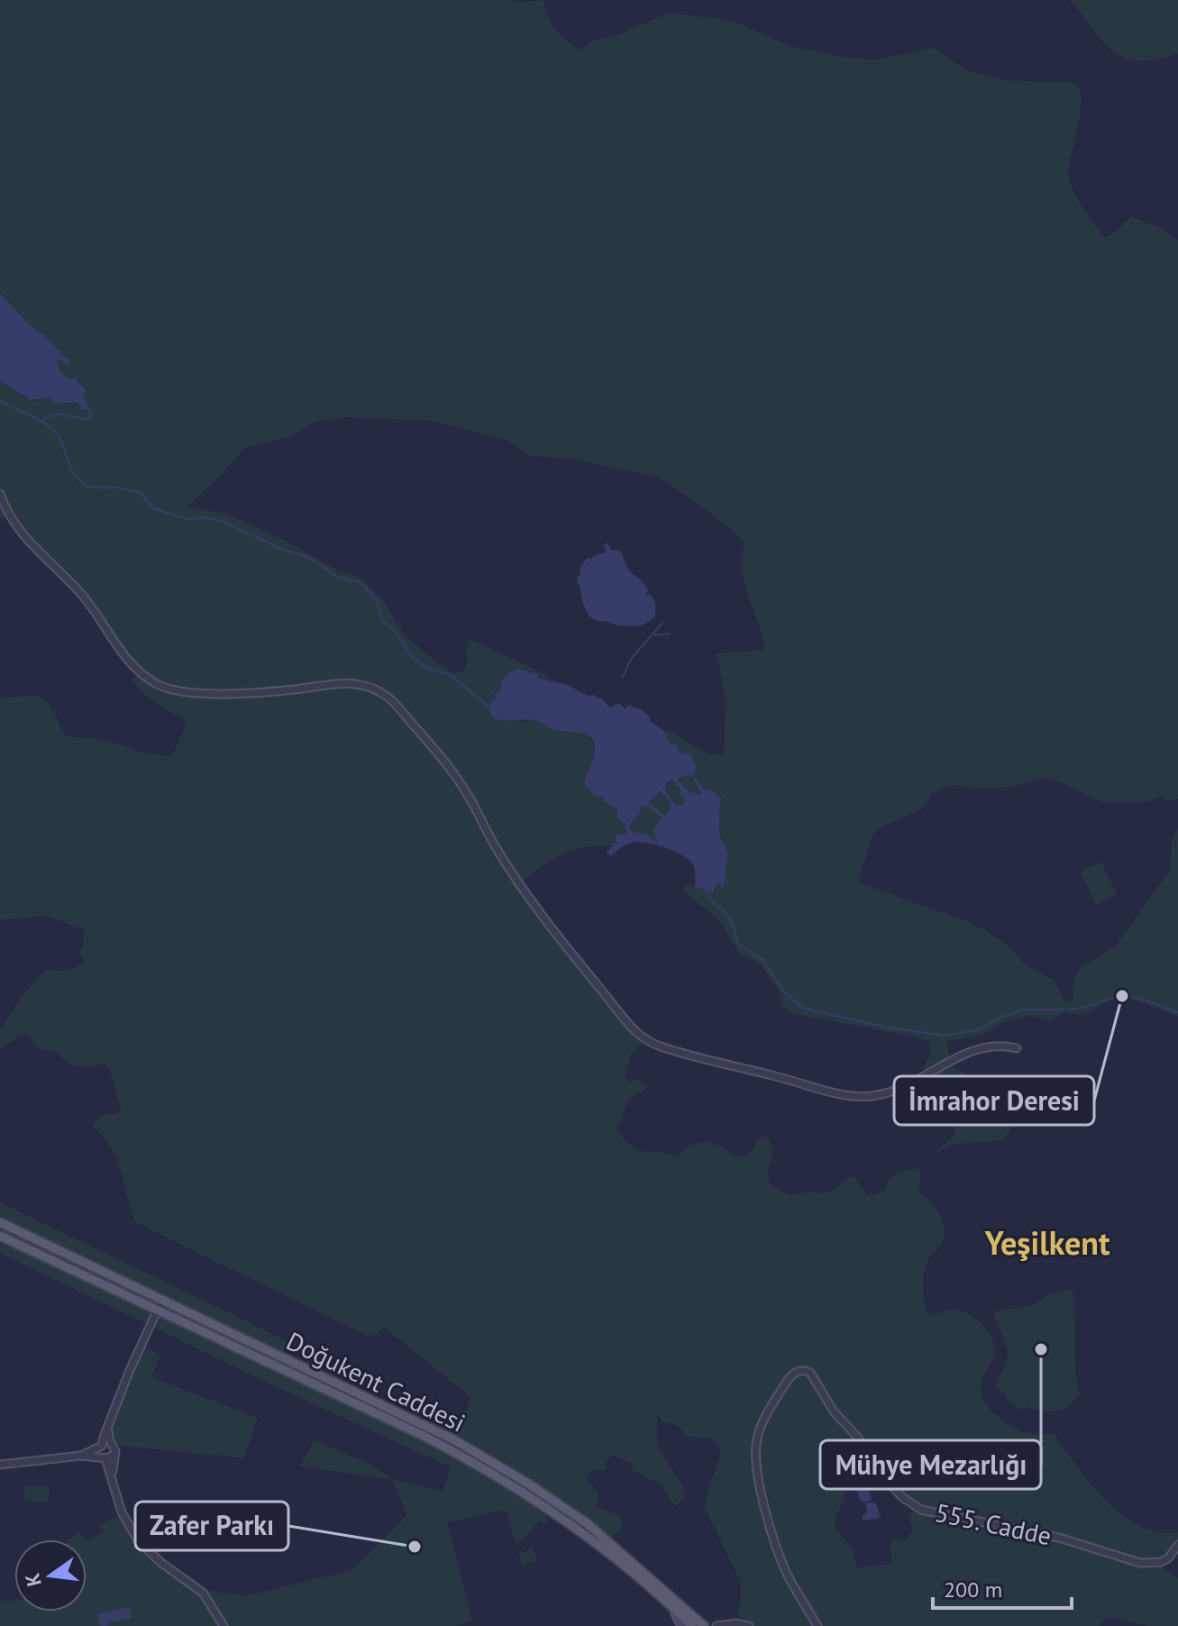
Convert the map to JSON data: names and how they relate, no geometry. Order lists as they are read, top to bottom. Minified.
{"streets":{"main road":["Doğukent Caddesi"],"street":["555. Cadde"]},"districts":["Yeşilkent"],"places":["İmrahor Deresi","Mühye Mezarlığı","Zafer Parkı"],"scale_bar":"200 m","north":"left"}
